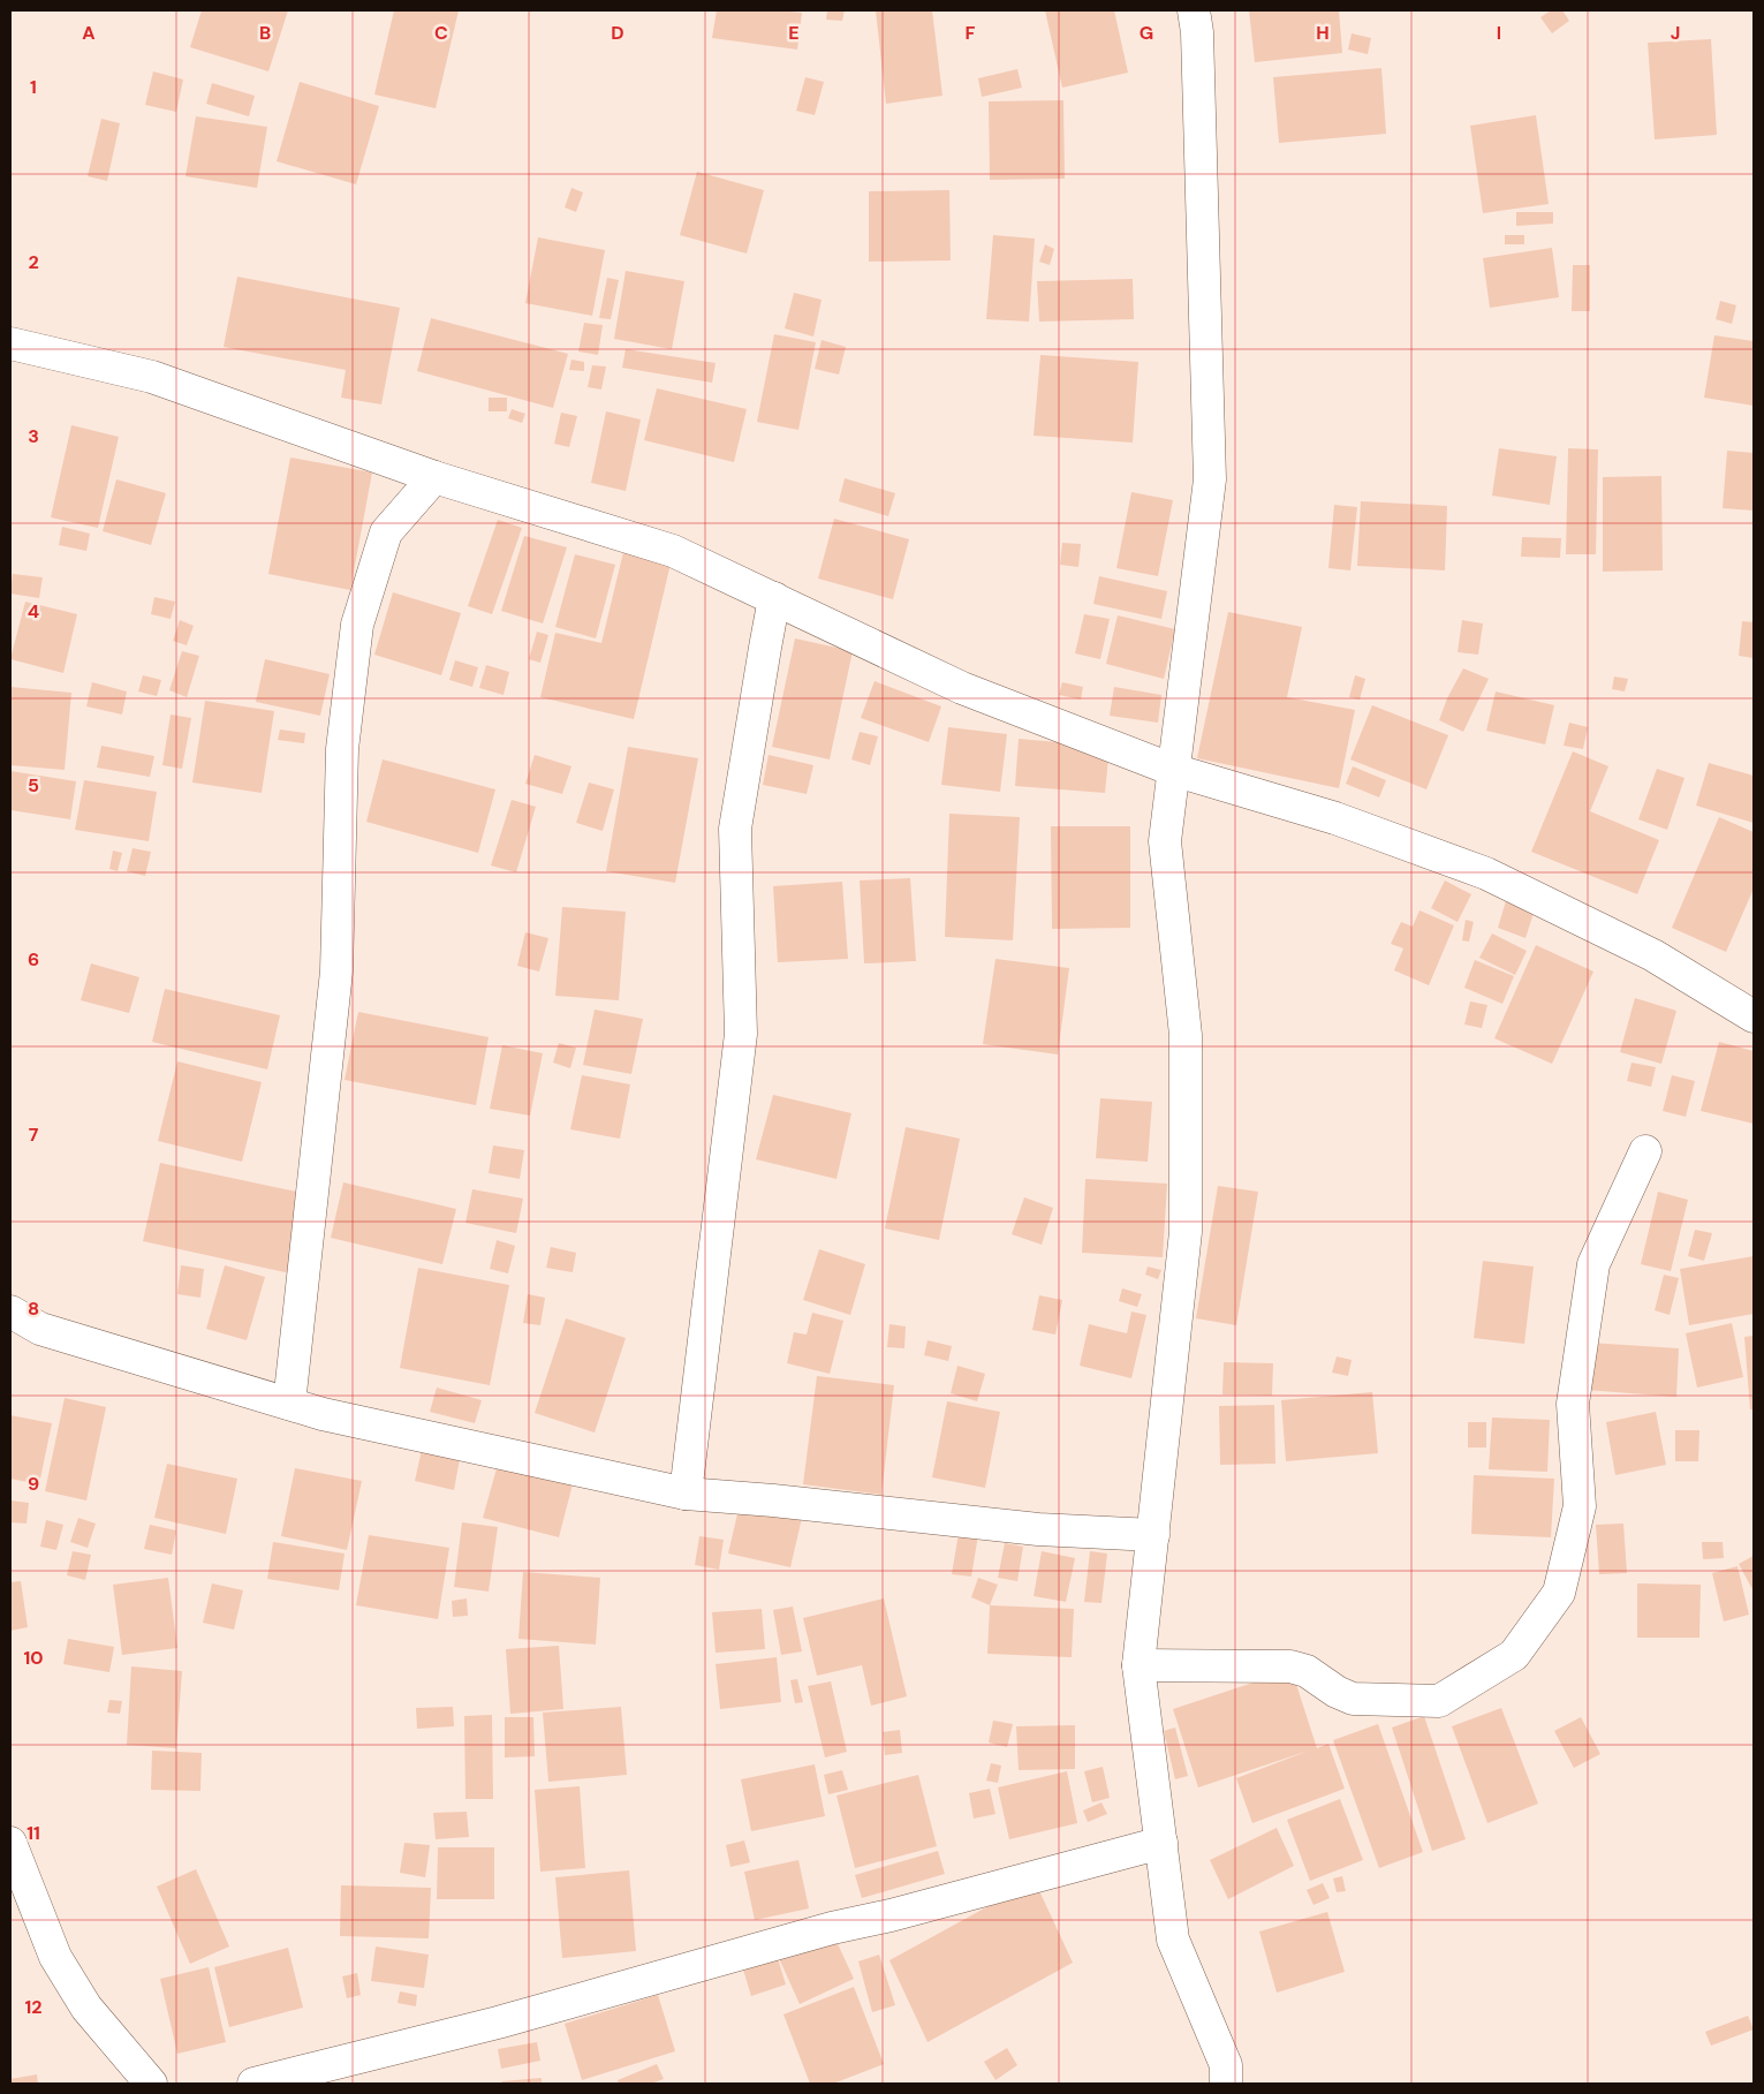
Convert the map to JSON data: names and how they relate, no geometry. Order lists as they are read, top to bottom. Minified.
{"grid":{"columns":["A","B","C","D","E","F","G","H","I","J"],"rows":["1","2","3","4","5","6","7","8","9","10","11","12"]}}
